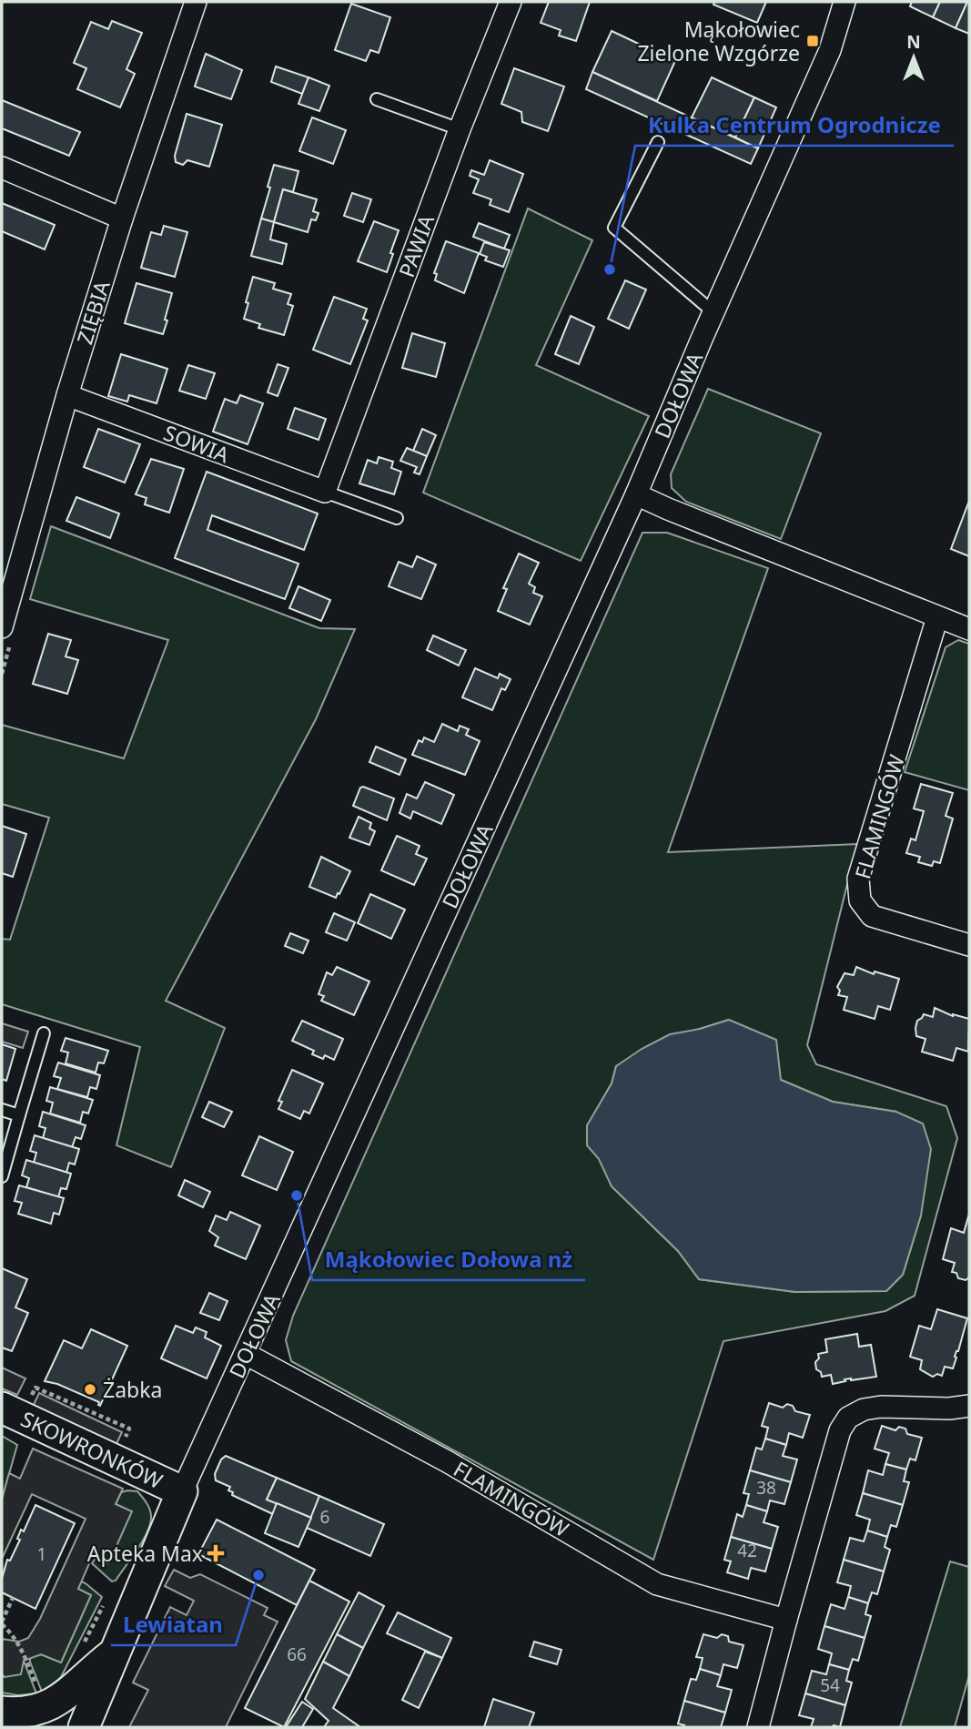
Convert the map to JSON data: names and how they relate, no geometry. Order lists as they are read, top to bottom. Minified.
{"streets":{"street":["PAWIA","ZIĘBIA","DOŁOWA","SOWIA","FLAMINGÓW","SKOWRONKÓW"]},"crossings":[["PAWIA","SOWIA"],["ZIĘBIA","SOWIA"],["DOŁOWA","FLAMINGÓW"],["DOŁOWA","SKOWRONKÓW"]],"places":{"transit":["Mąkołowiec Zielone Wzgórze"],"other":["Kulka Centrum Ogrodnicze","Mąkołowiec Dołowa nż","Żabka","Lewiatan"],"health":["Apteka Max"]},"house_numbers":["38","6","42","1","66","54"],"north":"top"}
